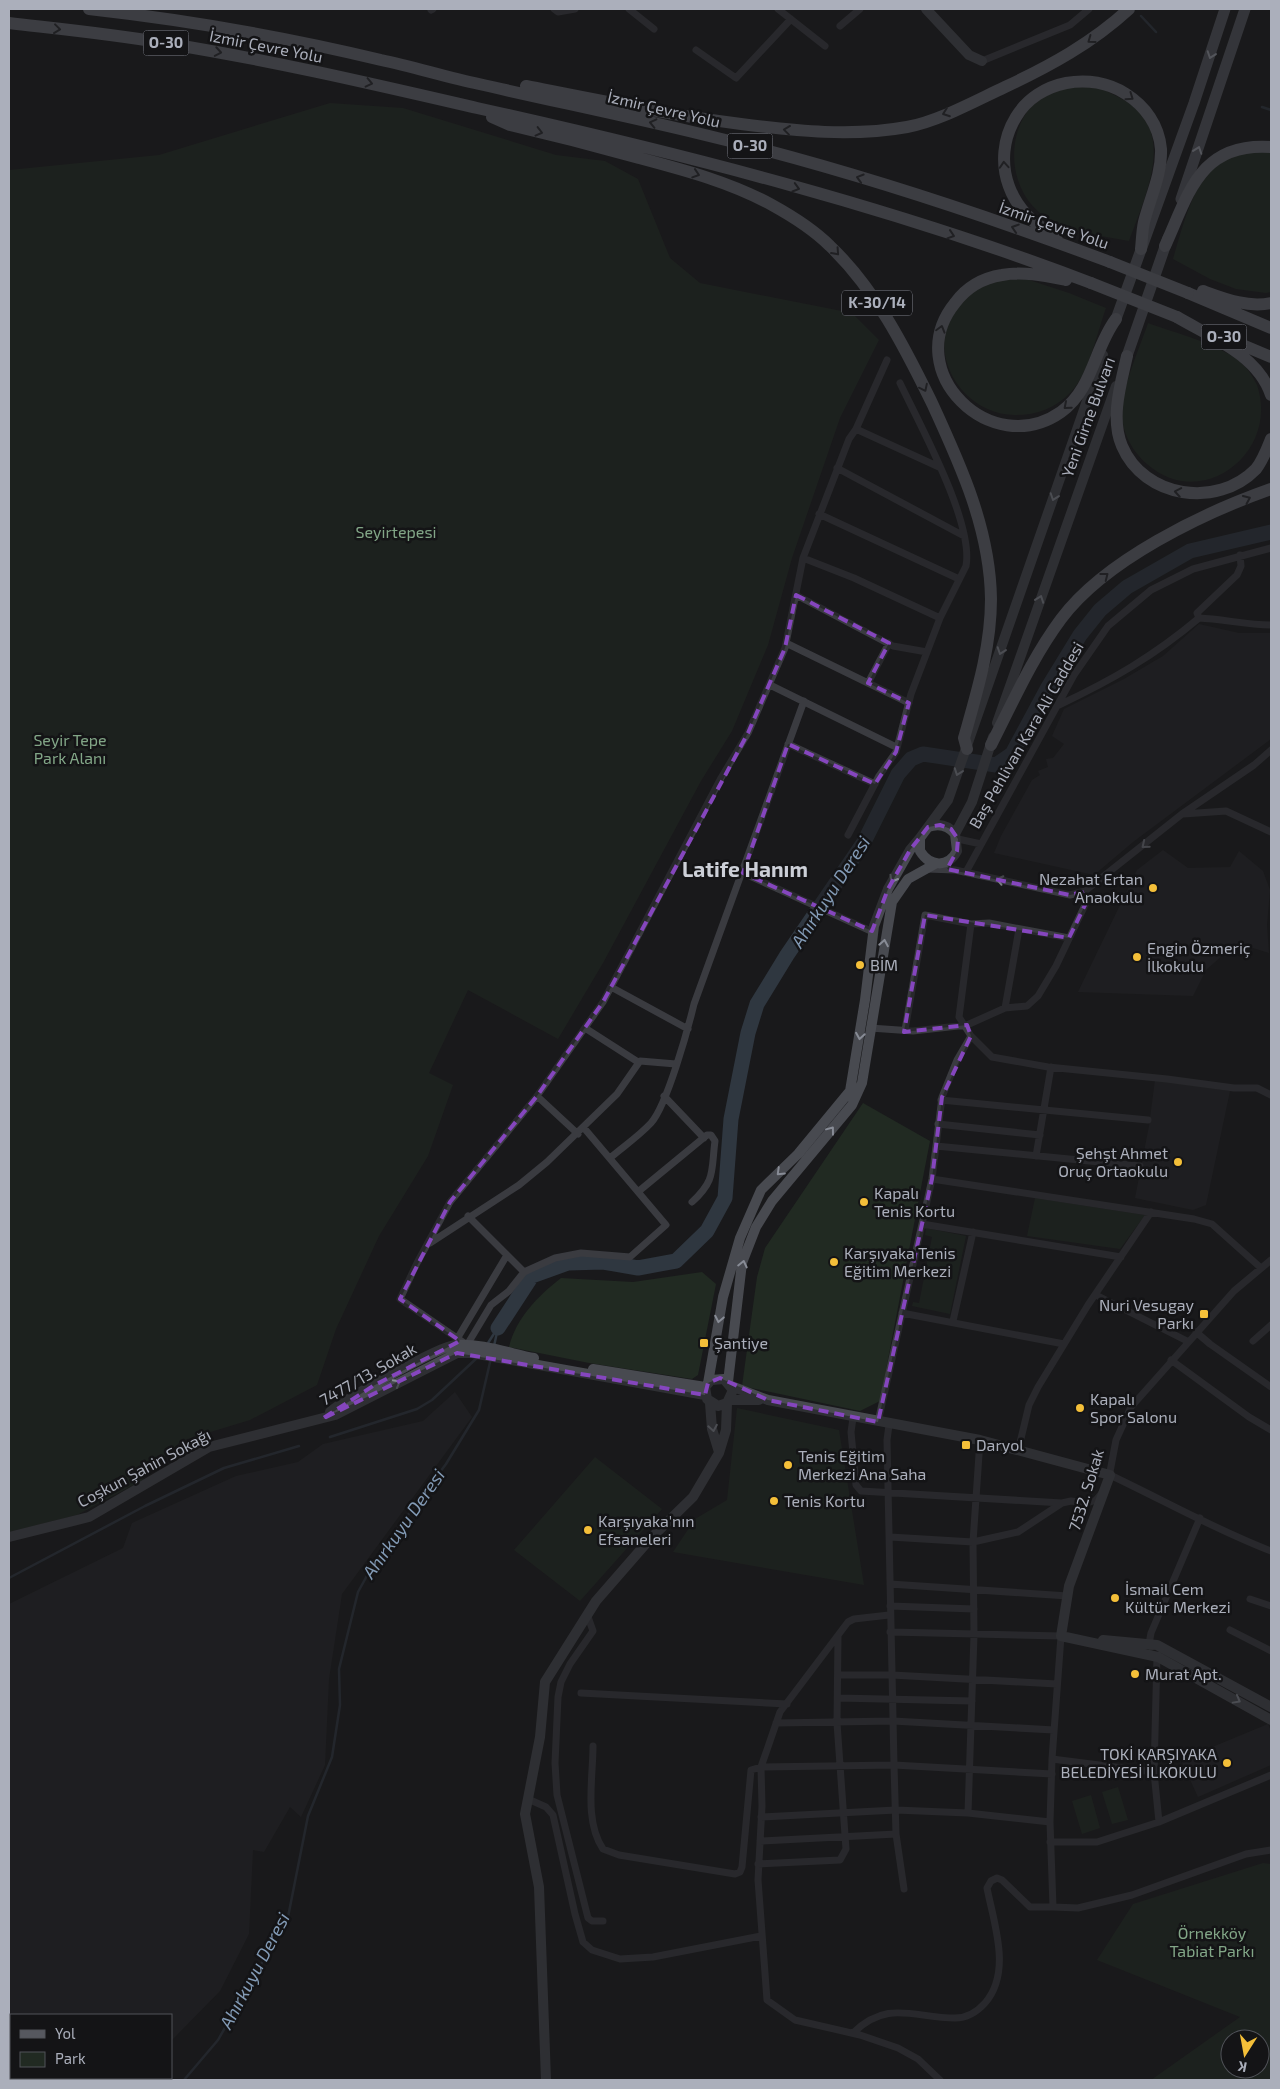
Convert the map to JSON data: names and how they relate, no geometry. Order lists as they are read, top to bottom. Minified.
{"streets":{"highway":["O-30","İzmir Çevre Yolu","K-30/14"],"main road":["Yeni Girne Bulvarı"],"street":["Baş Pehlivan Kara Ali Caddesi","7477/13. Sokak","Coşkun Şahin Sokağı","7532. Sokak"]},"crossings":[["İzmir Çevre Yolu","K-30/14"],["K-30/14","Yeni Girne Bulvarı"],["7477/13. Sokak","Coşkun Şahin Sokağı"]],"districts":["Latife Hanım"],"water":["Ahırkuyu Deresi"],"parks":["Seyirtepesi","Seyir Tepe Park Alanı","Örnekköy Tabiat Parkı"],"places":{"other":["Nezahat Ertan Anaokulu","Engin Özmeriç İlkokulu","BİM","Şehşt Ahmet Oruç Ortaokulu","Kapalı Tenis Kortu","Karşıyaka Tenis Eğitim Merkezi","Kapalı Spor Salonu","Tenis Eğitim Merkezi Ana Saha","Tenis Kortu","Karşıyaka'nın Efsaneleri","İsmail Cem Kültür Merkezi","Murat Apt.","TOKİ KARŞIYAKA BELEDİYESİ İLKOKULU"],"transit":["Nuri Vesugay Parkı","Şantiye","Daryol"]},"legend":["Yol","Park"],"north":"bottom"}
